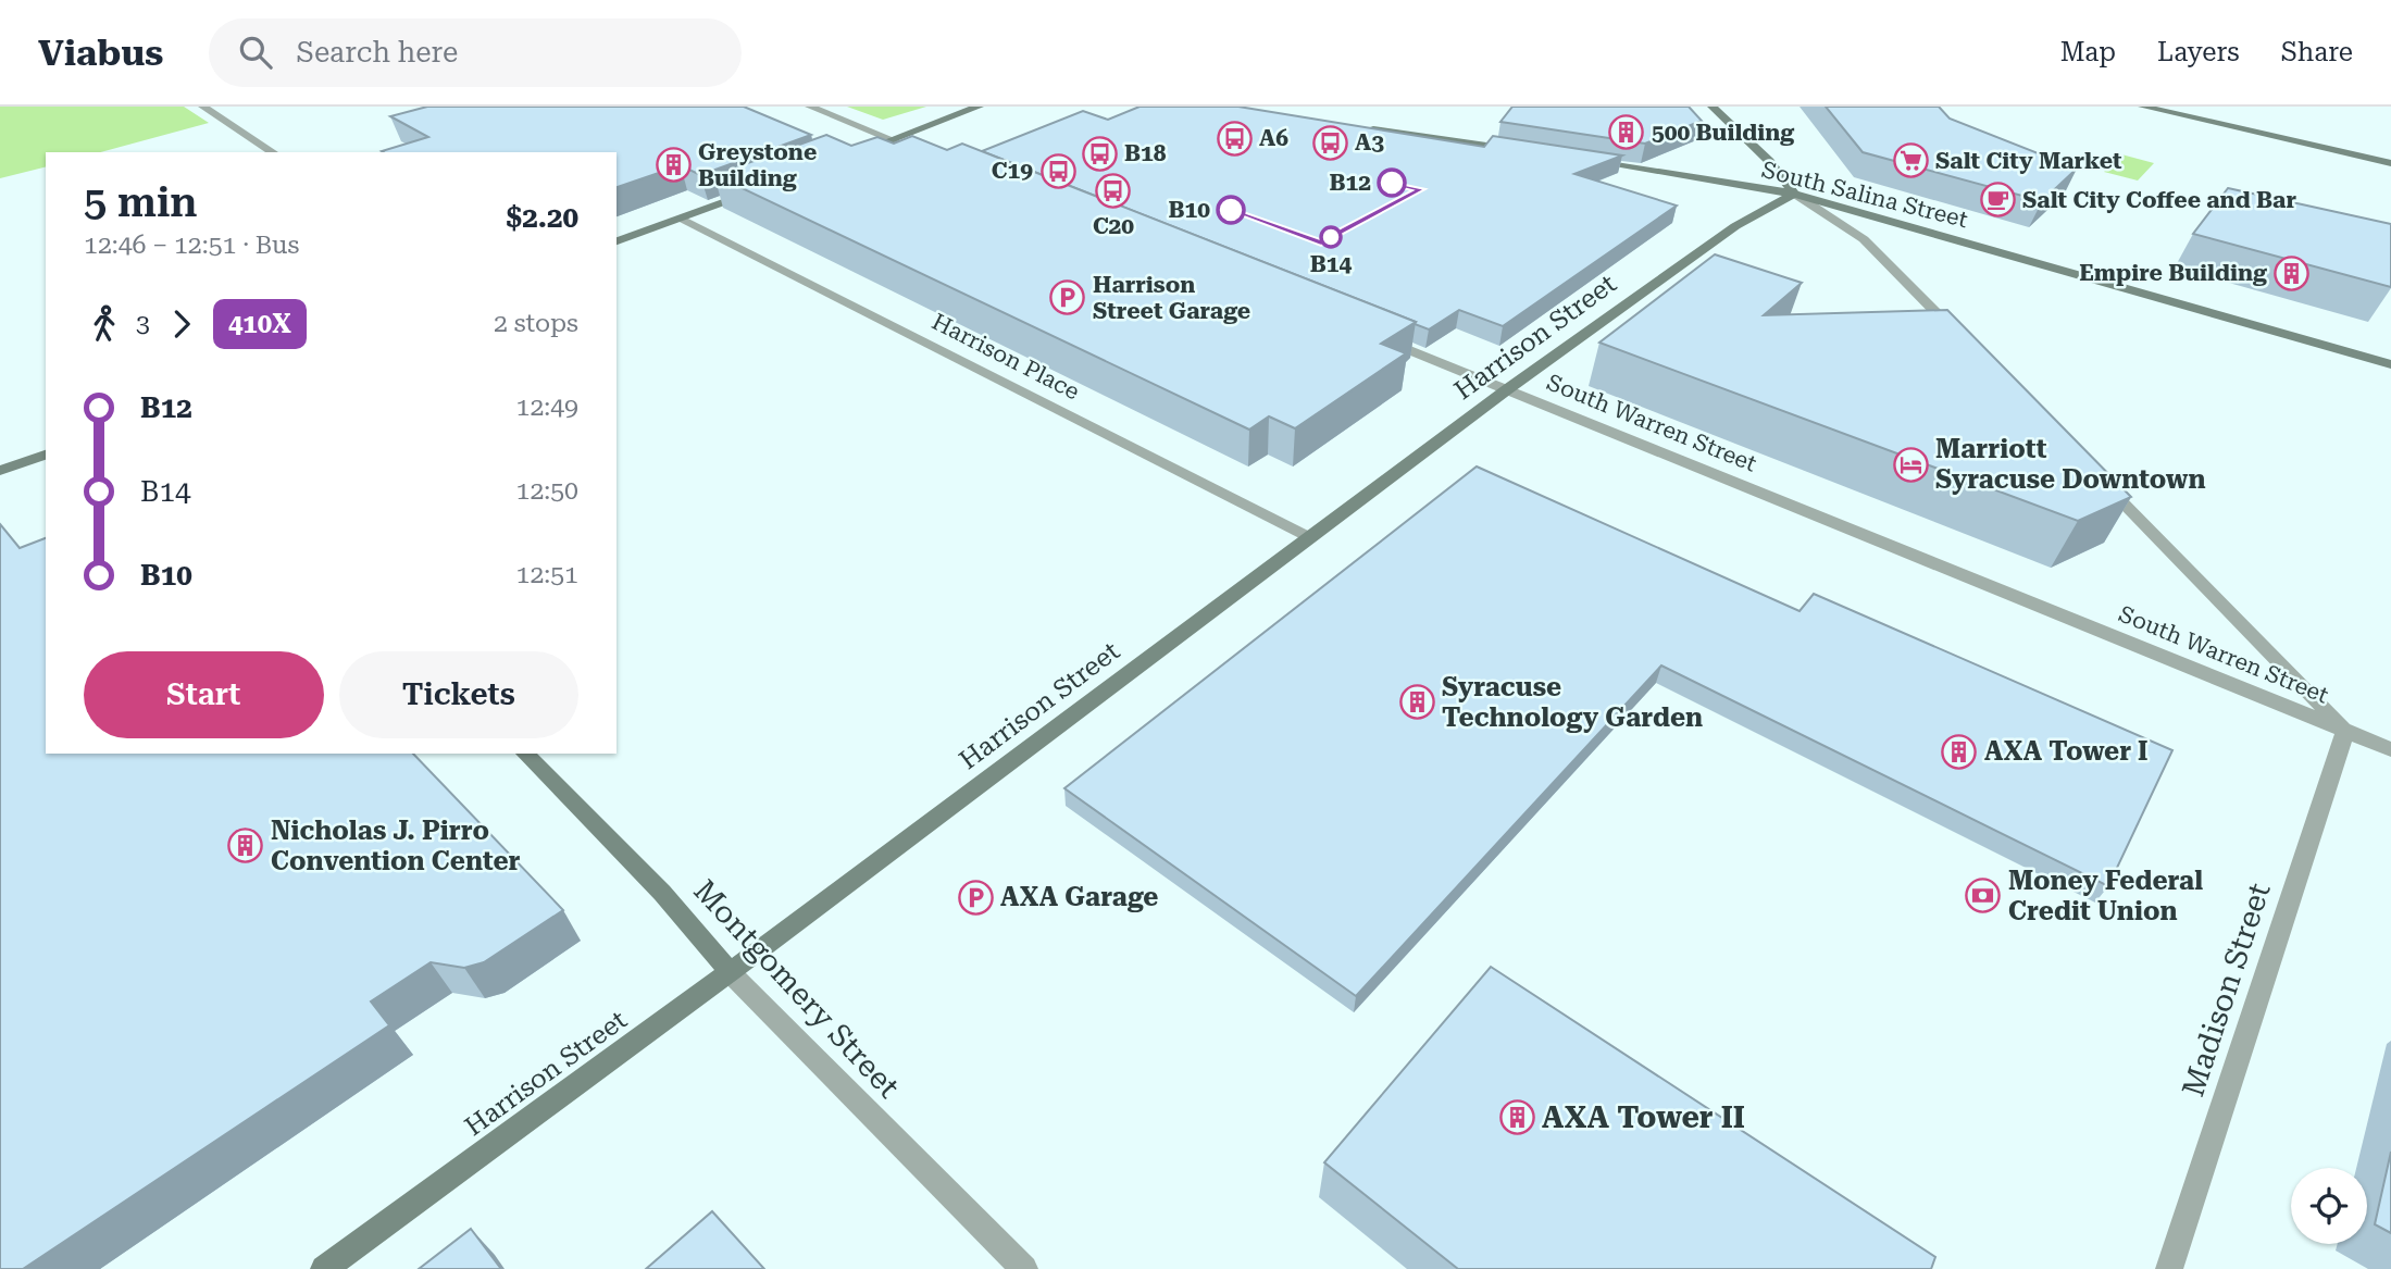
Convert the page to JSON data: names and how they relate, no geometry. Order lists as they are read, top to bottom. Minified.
{"streets":{"main road":["South Salina Street","Harrison Street","Montgomery Street"],"street":["Harrison Place","South Warren Street","Madison Street"]},"crossings":[["South Salina Street","Harrison Street"],["Harrison Street","Harrison Place"],["Harrison Street","South Warren Street"],["Harrison Street","Montgomery Street"],["South Warren Street","Madison Street"]],"places":{"building":["500 Building","Greystone Building","Empire Building","Syracuse Technology Garden","AXA Tower I","Nicholas J. Pirro Convention Center","AXA Tower II"],"bus stop":["A6","A3","B18","C19","C20"],"supermarket":["Salt City Market"],"other":["B12","B10","B14"],"cafe":["Salt City Coffee and Bar"],"parking":["Harrison Street Garage","AXA Garage"],"hotel":["Marriott Syracuse Downtown"],"bank":["Money Federal Credit Union"]},"lines":["bus line 410X"],"page":{"header":"Viabus","search":"Search here","nav":["Map","Layers","Share"],"heading":["5 min","12:46 – 12:51 · Bus","$2.20"],"legs":["3","410X","2 stops"],"list":[{"name":"B12","value":"12:49"},{"name":"B14","value":"12:50"},{"name":"B10","value":"12:51"}],"buttons":["Start","Tickets"]}}
